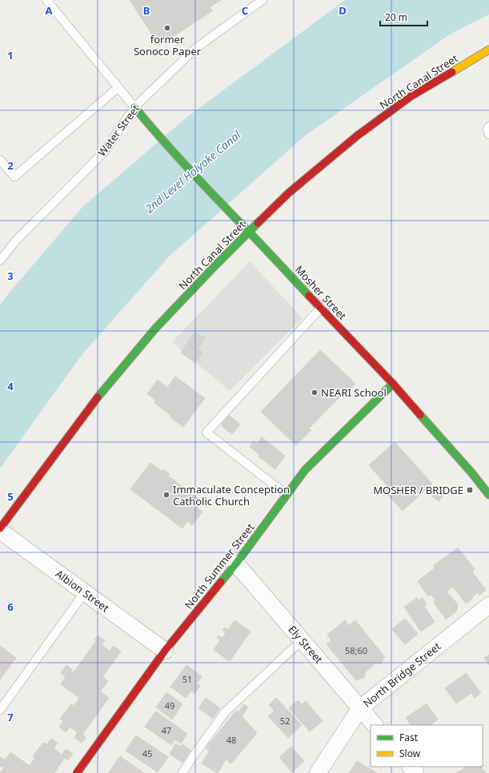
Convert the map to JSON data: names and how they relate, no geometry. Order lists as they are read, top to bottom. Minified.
{"streets":{"street":["North Canal Street","Mosher Street","North Summer Street","Albion Street","Ely Street","North Bridge Street"],"lane":["Water Street"]},"crossings":[["North Canal Street","Mosher Street"],["North Canal Street","Albion Street"],["Water Street","Mosher Street"],["Mosher Street","North Summer Street"],["North Summer Street","Albion Street"],["North Summer Street","Ely Street"],["Ely Street","North Bridge Street"]],"water":["2nd Level Holyoke Canal"],"places":{"other":["former Sonoco Paper","NEARI School","Immaculate Conception Catholic Church"],"transit":["MOSHER / BRIDGE"]},"house_numbers":["58;60","51","49","52","47","48","45"],"legend":["Fast","Slow"],"scale_bar":"20 m","grid":{"columns":["A","B","C","D"],"rows":["1","2","3","4","5","6","7"]}}
